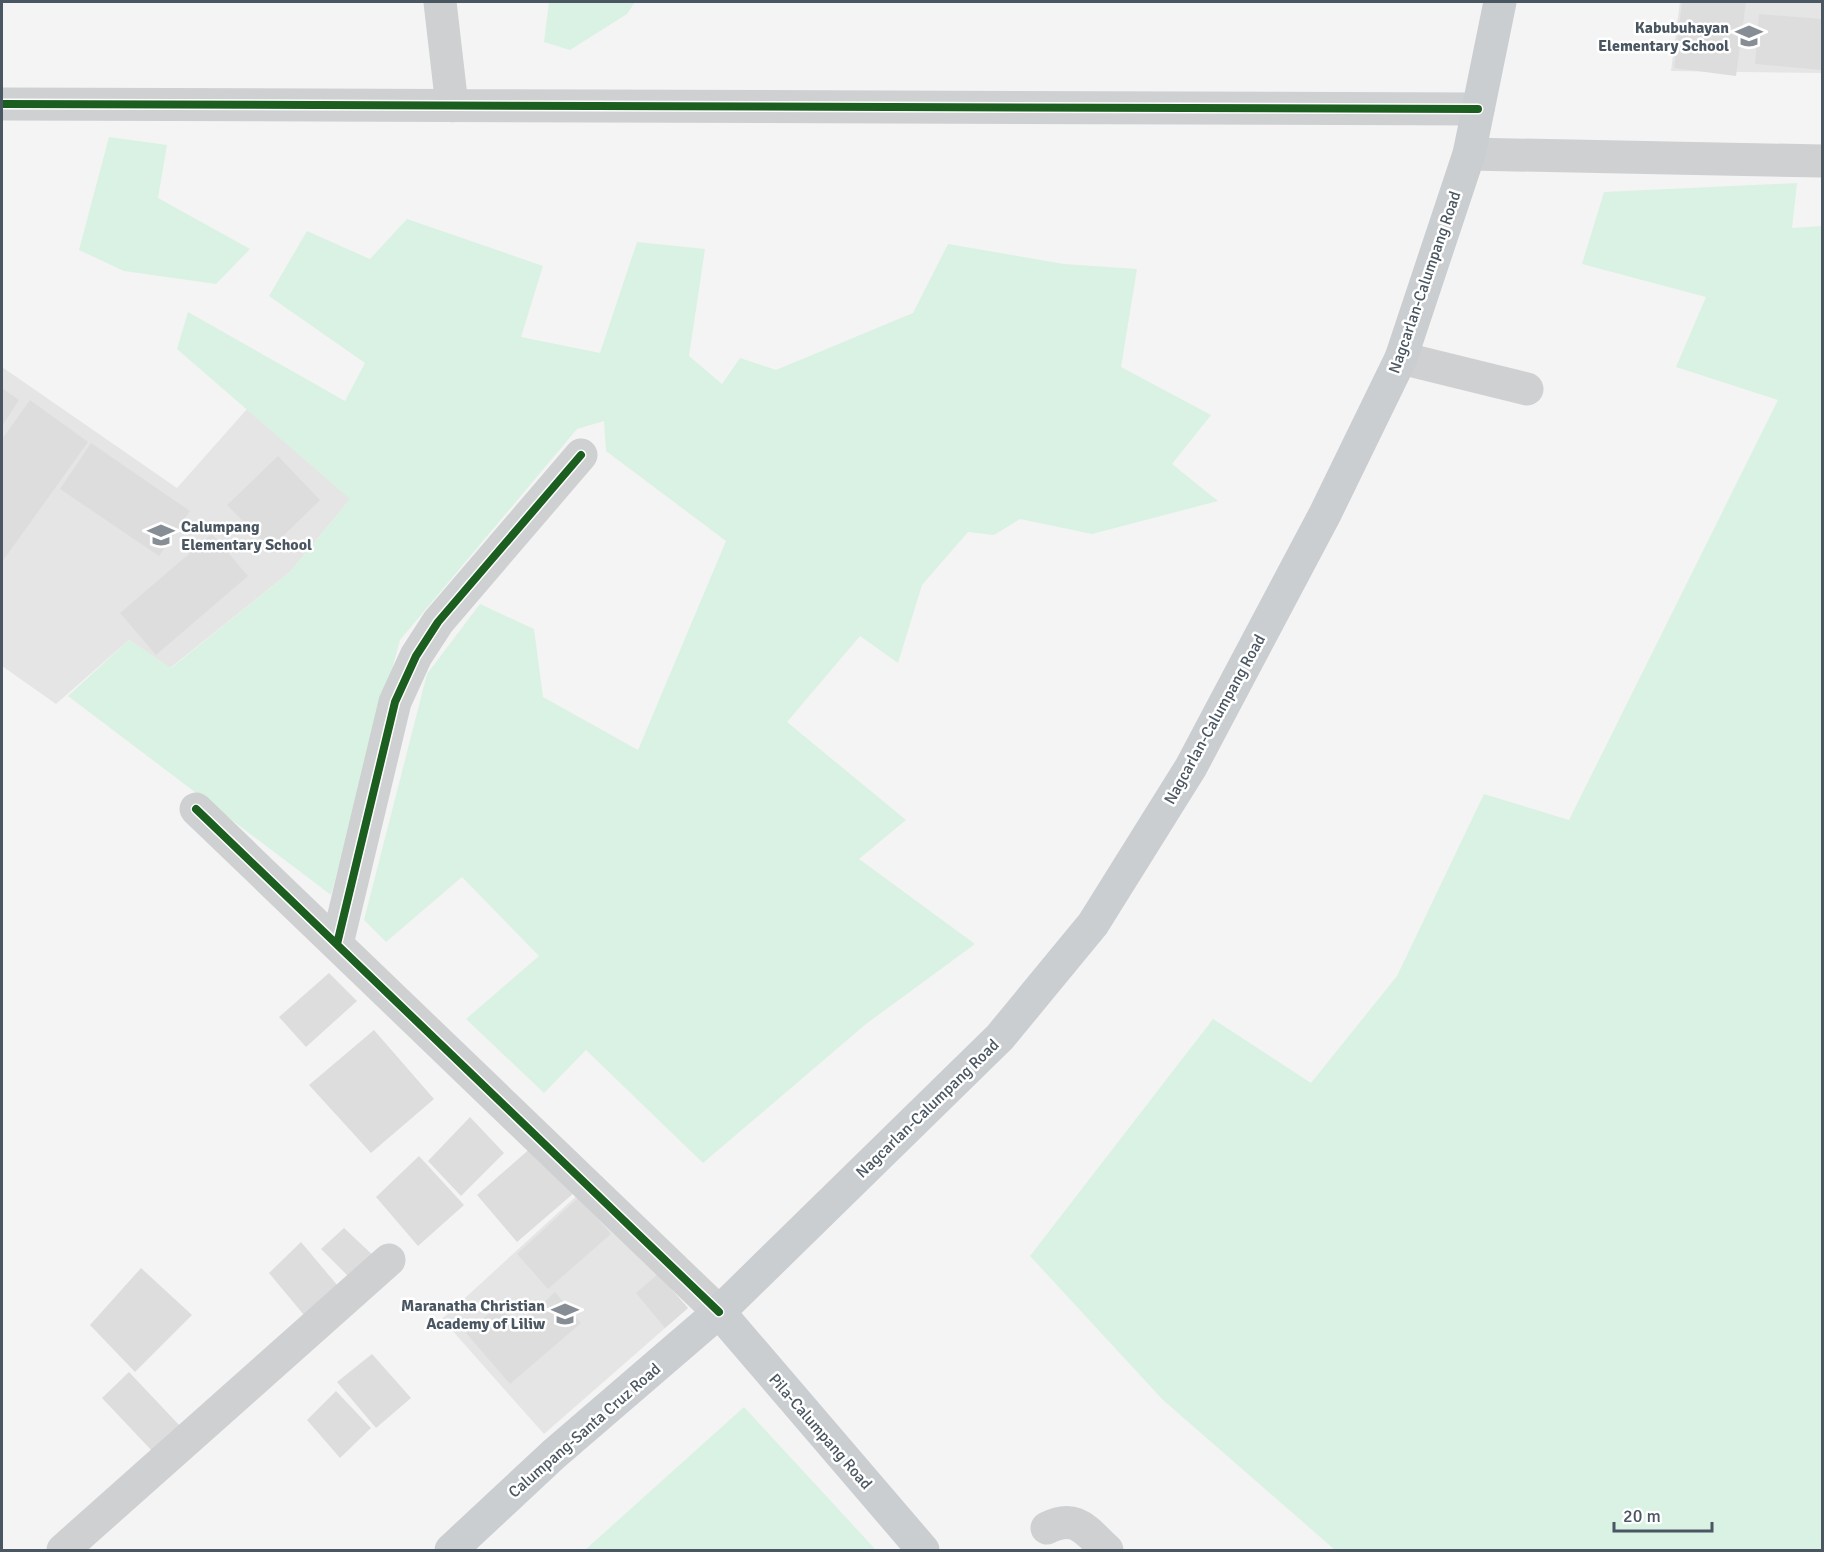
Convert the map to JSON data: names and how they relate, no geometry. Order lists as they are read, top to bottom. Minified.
{"streets":{"main road":["Nagcarlan-Calumpang Road","Calumpang-Santa Cruz Road","Pila-Calumpang Road"]},"crossings":[["Nagcarlan-Calumpang Road","Calumpang-Santa Cruz Road"],["Nagcarlan-Calumpang Road","Pila-Calumpang Road"],["Calumpang-Santa Cruz Road","Pila-Calumpang Road"]],"places":{"school or university":["Kabubuhayan Elementary School","Calumpang Elementary School","Maranatha Christian Academy of Liliw"]},"scale_bar":"20 m"}
